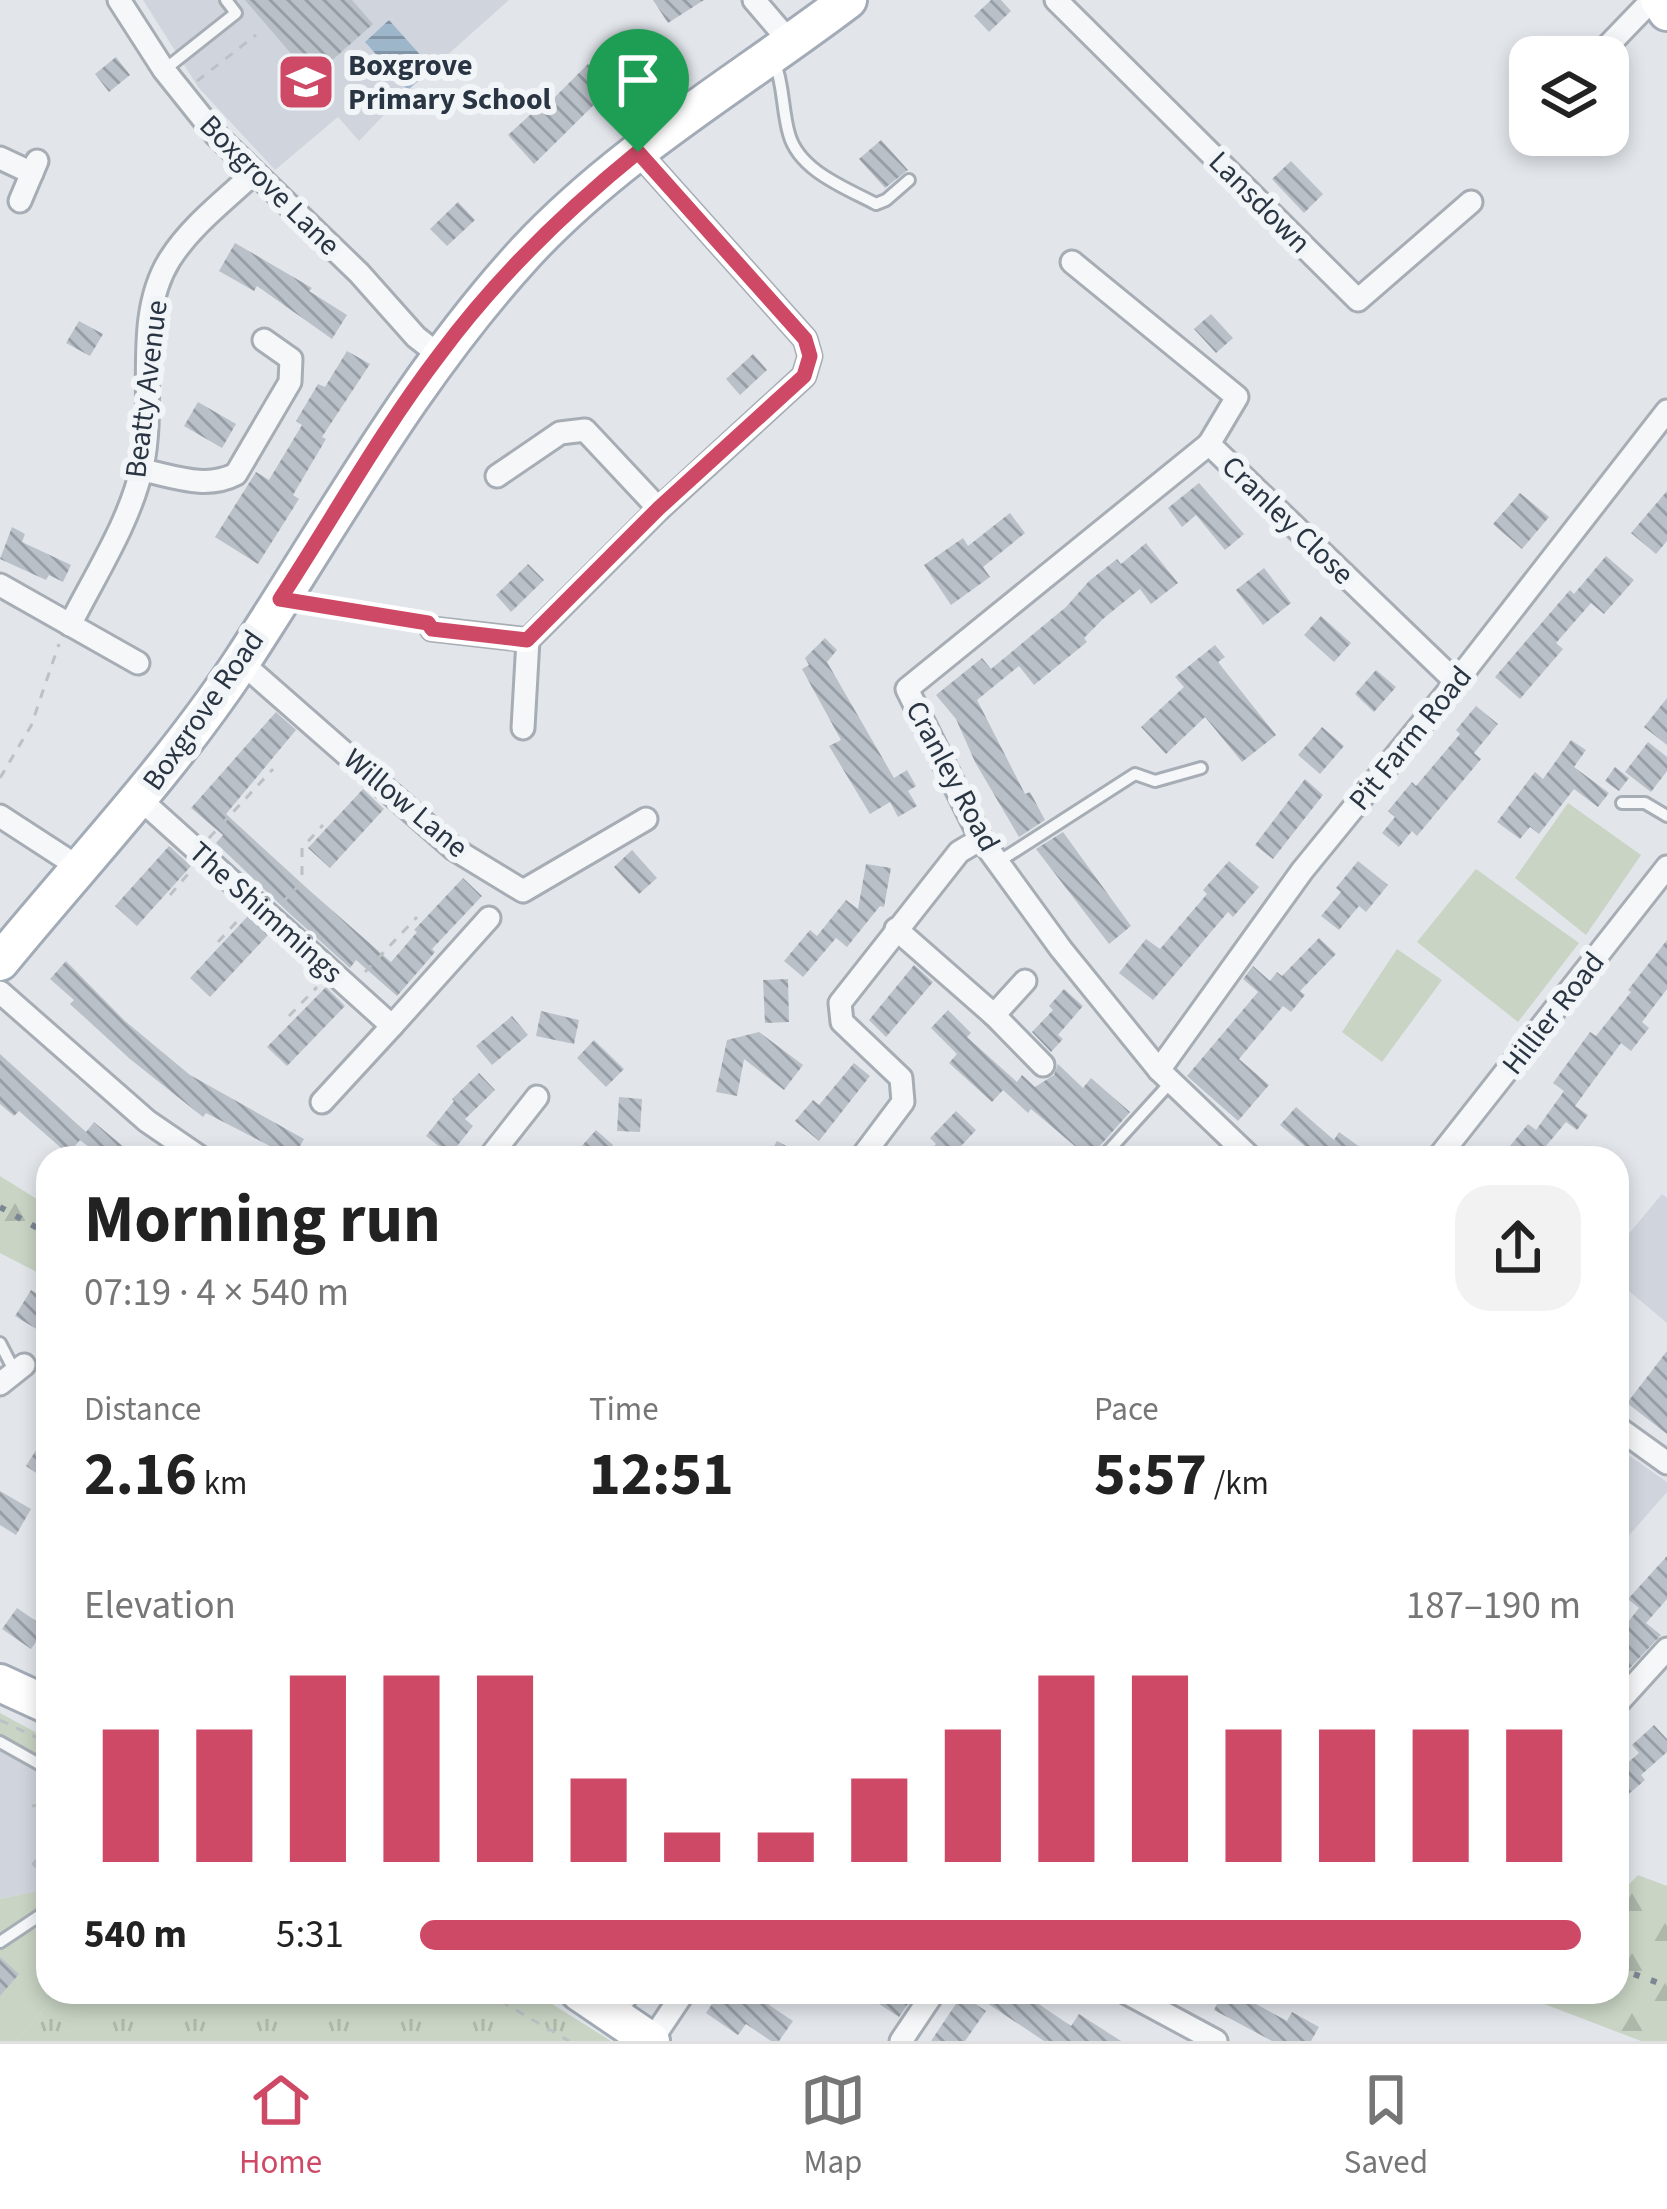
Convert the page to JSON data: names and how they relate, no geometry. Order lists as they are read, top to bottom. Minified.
{"streets":{"main road":["Boxgrove Road"],"street":["Boxgrove Lane","Lansdown","Beatty Avenue","Cranley Close","Pit Farm Road","Cranley Road","Willow Lane","The Shimmings","Hillier Road"]},"crossings":[["Boxgrove Lane","Beatty Avenue"],["Boxgrove Lane","Boxgrove Road"],["Cranley Close","Pit Farm Road"],["Cranley Close","Cranley Road"],["Boxgrove Road","Willow Lane"],["Boxgrove Road","The Shimmings"],["Pit Farm Road","Cranley Road"]],"places":{"school or university":["Boxgrove Primary School"]},"page":{"heading":["Morning run","07:19 · 4 × 540 m"],"stats":[["Distance","2.16 km"],["Time","12:51"],["Pace","5:57 /km"]],"chart":["Elevation","187–190 m"],"list":[{"name":"540 m","note":"5:31"}],"tabs":["Home","Map","Saved"]}}
